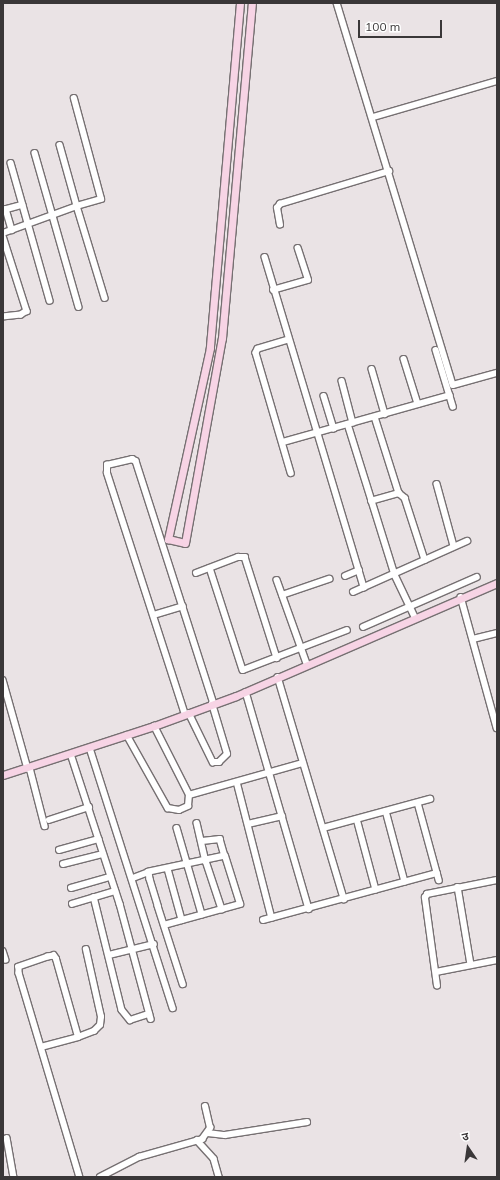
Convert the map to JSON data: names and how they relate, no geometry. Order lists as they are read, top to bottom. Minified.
{"scale_bar":"100 m","north":"top"}
